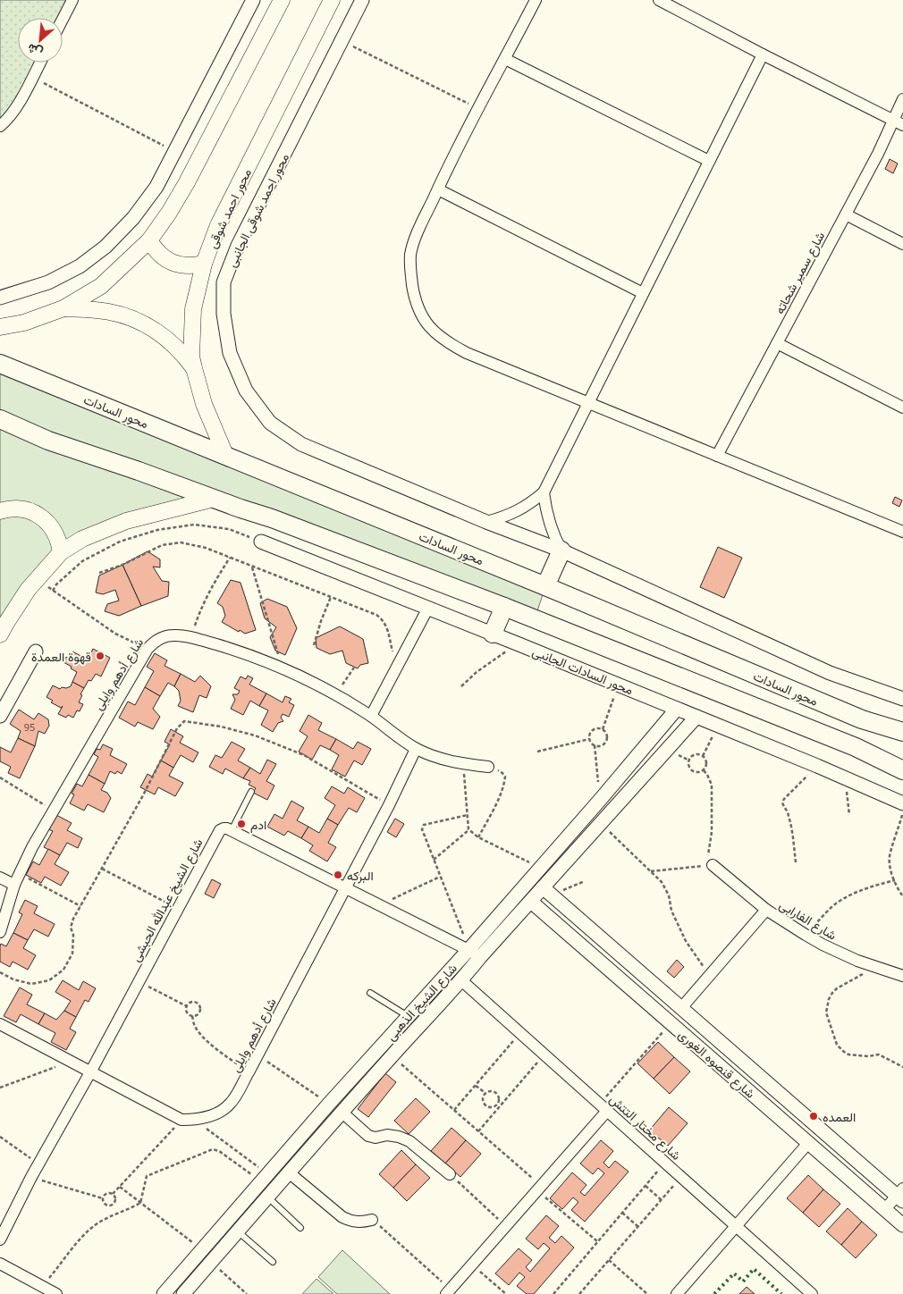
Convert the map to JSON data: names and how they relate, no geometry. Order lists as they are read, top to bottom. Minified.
{"streets":{"main road":["محور احمد شوقى","محور السادات"],"street":["محور احمد شوقى الجانبى","شارع سمير شحاته","محور السادات الجانبى","شارع أدهم وايلى","شارع الشيخ عبدالله الحبشى","شارع الفارابى","شارع الشيخ الذهبى","شارع قنصوه الغورى","شارع مختار التتش"]},"crossings":[["محور احمد شوقى","محور السادات"],["محور السادات الجانبى","شارع الشيخ الذهبى"],["شارع أدهم وايلى","شارع الشيخ عبدالله الحبشى"],["شارع الشيخ الذهبى","شارع قنصوه الغورى"],["شارع الشيخ الذهبى","شارع مختار التتش"]],"places":["قهوة العمدة","ادم","البركه","العمده"],"house_numbers":["95"],"north":"bottom left"}
